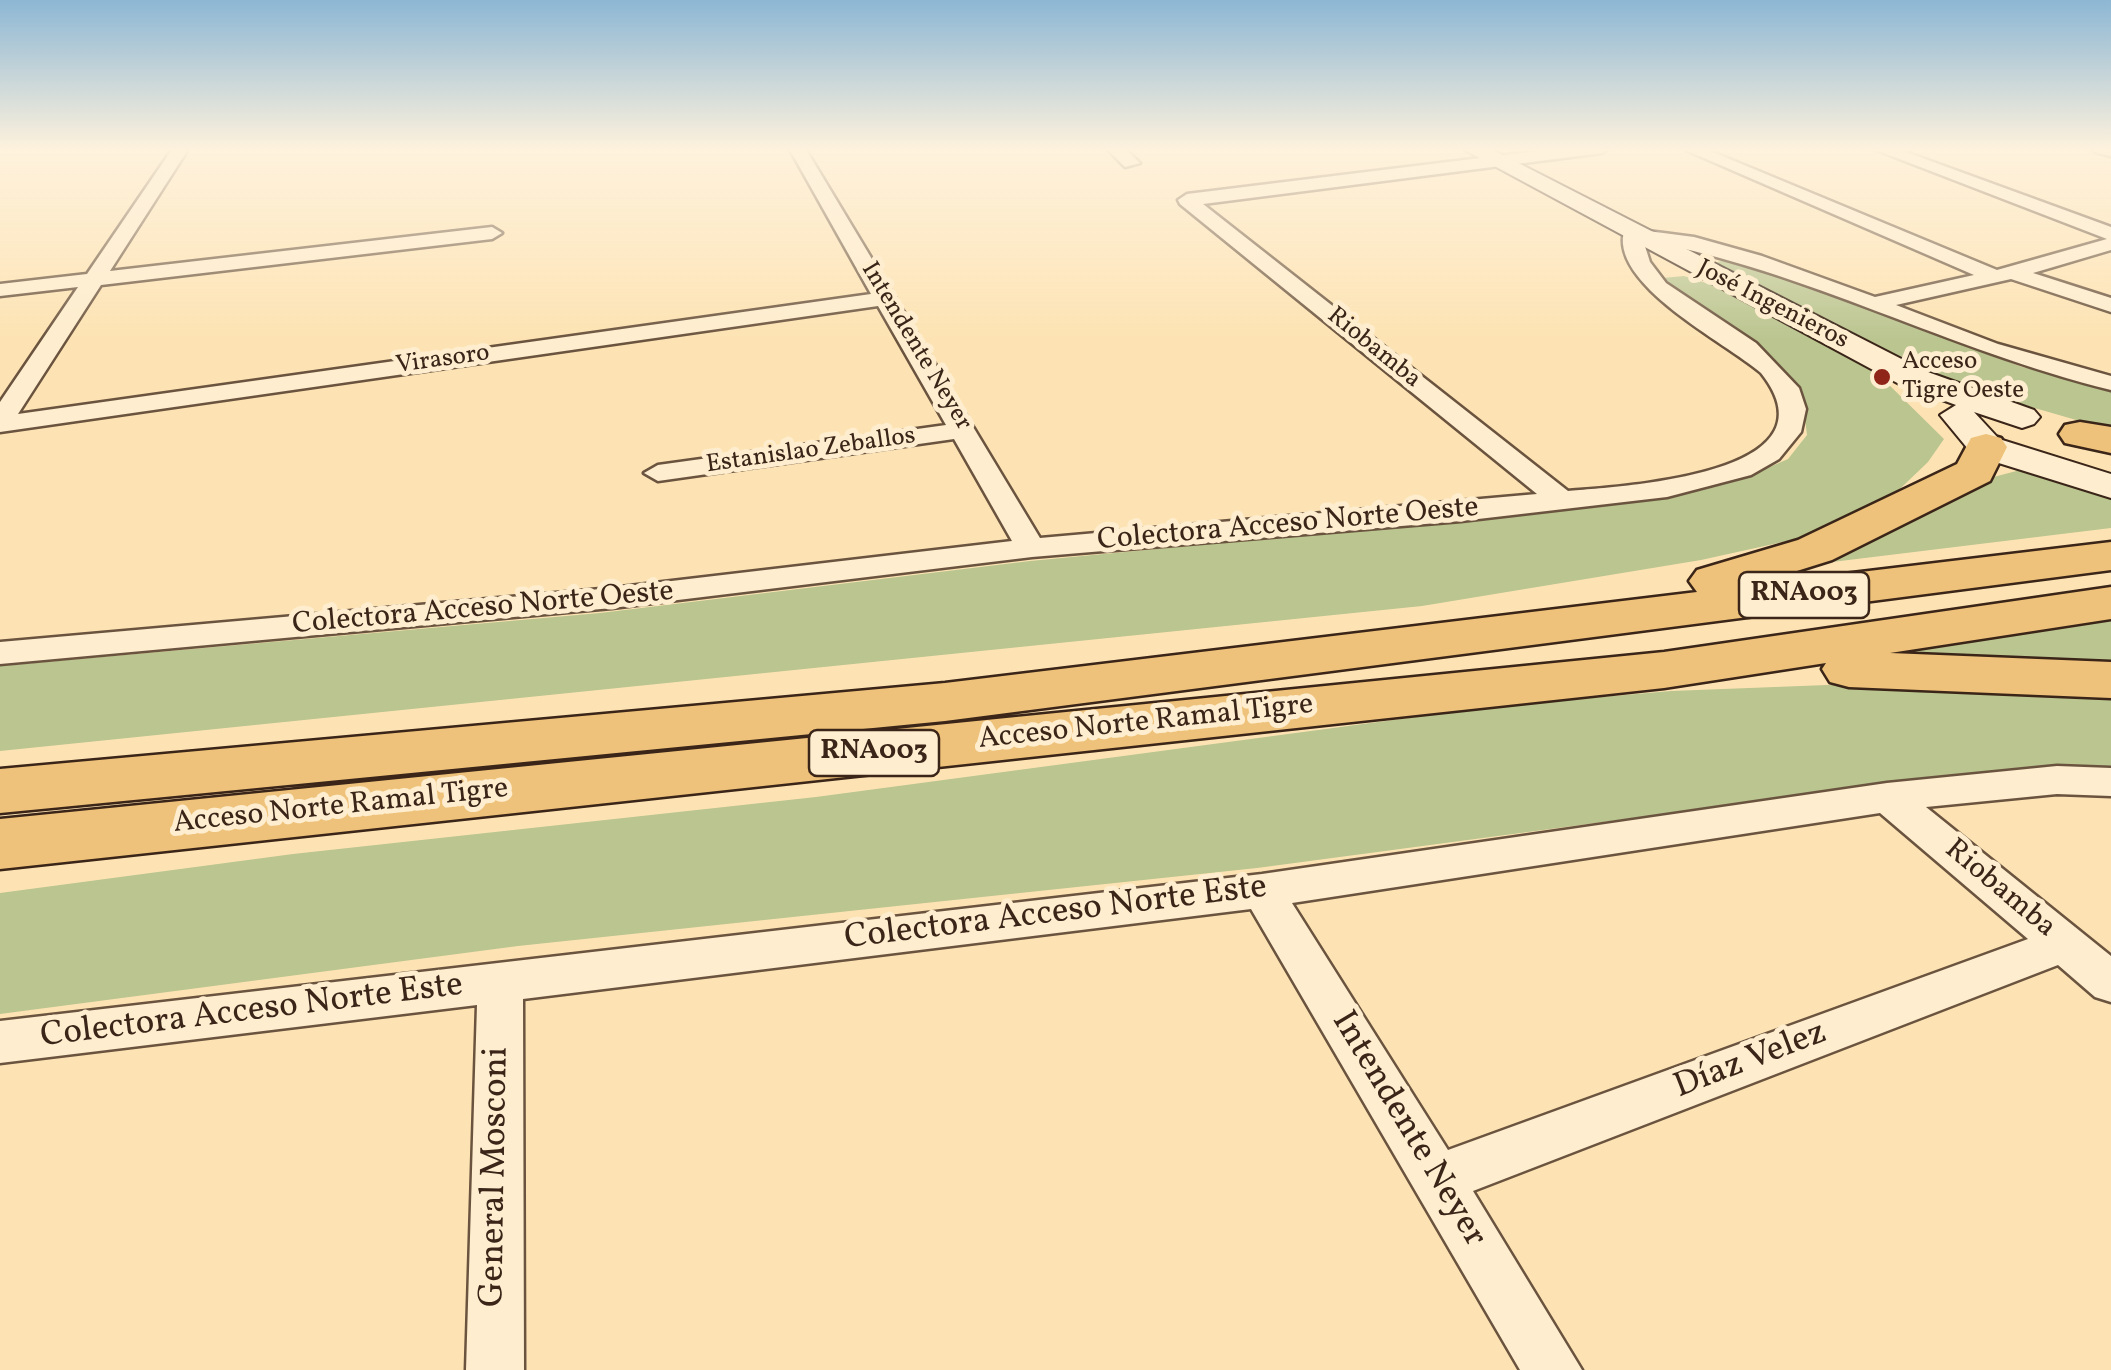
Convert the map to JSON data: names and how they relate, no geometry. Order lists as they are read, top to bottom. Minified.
{"streets":{"highway":["RNA003","Acceso Norte Ramal Tigre"],"street":["José Ingenieros","Intendente Neyer","Riobamba","Virasoro","Estanislao Zeballos","Colectora Acceso Norte Oeste","Colectora Acceso Norte Este","Díaz Velez","General Mosconi"]},"crossings":[["José Ingenieros","Colectora Acceso Norte Oeste"],["Intendente Neyer","Virasoro"],["Intendente Neyer","Estanislao Zeballos"],["Intendente Neyer","Colectora Acceso Norte Oeste"],["Intendente Neyer","Colectora Acceso Norte Este"],["Intendente Neyer","Díaz Velez"],["Riobamba","Colectora Acceso Norte Oeste"],["Riobamba","Colectora Acceso Norte Este"],["Riobamba","Díaz Velez"],["Colectora Acceso Norte Este","General Mosconi"]],"places":["Acceso Tigre Oeste"]}
